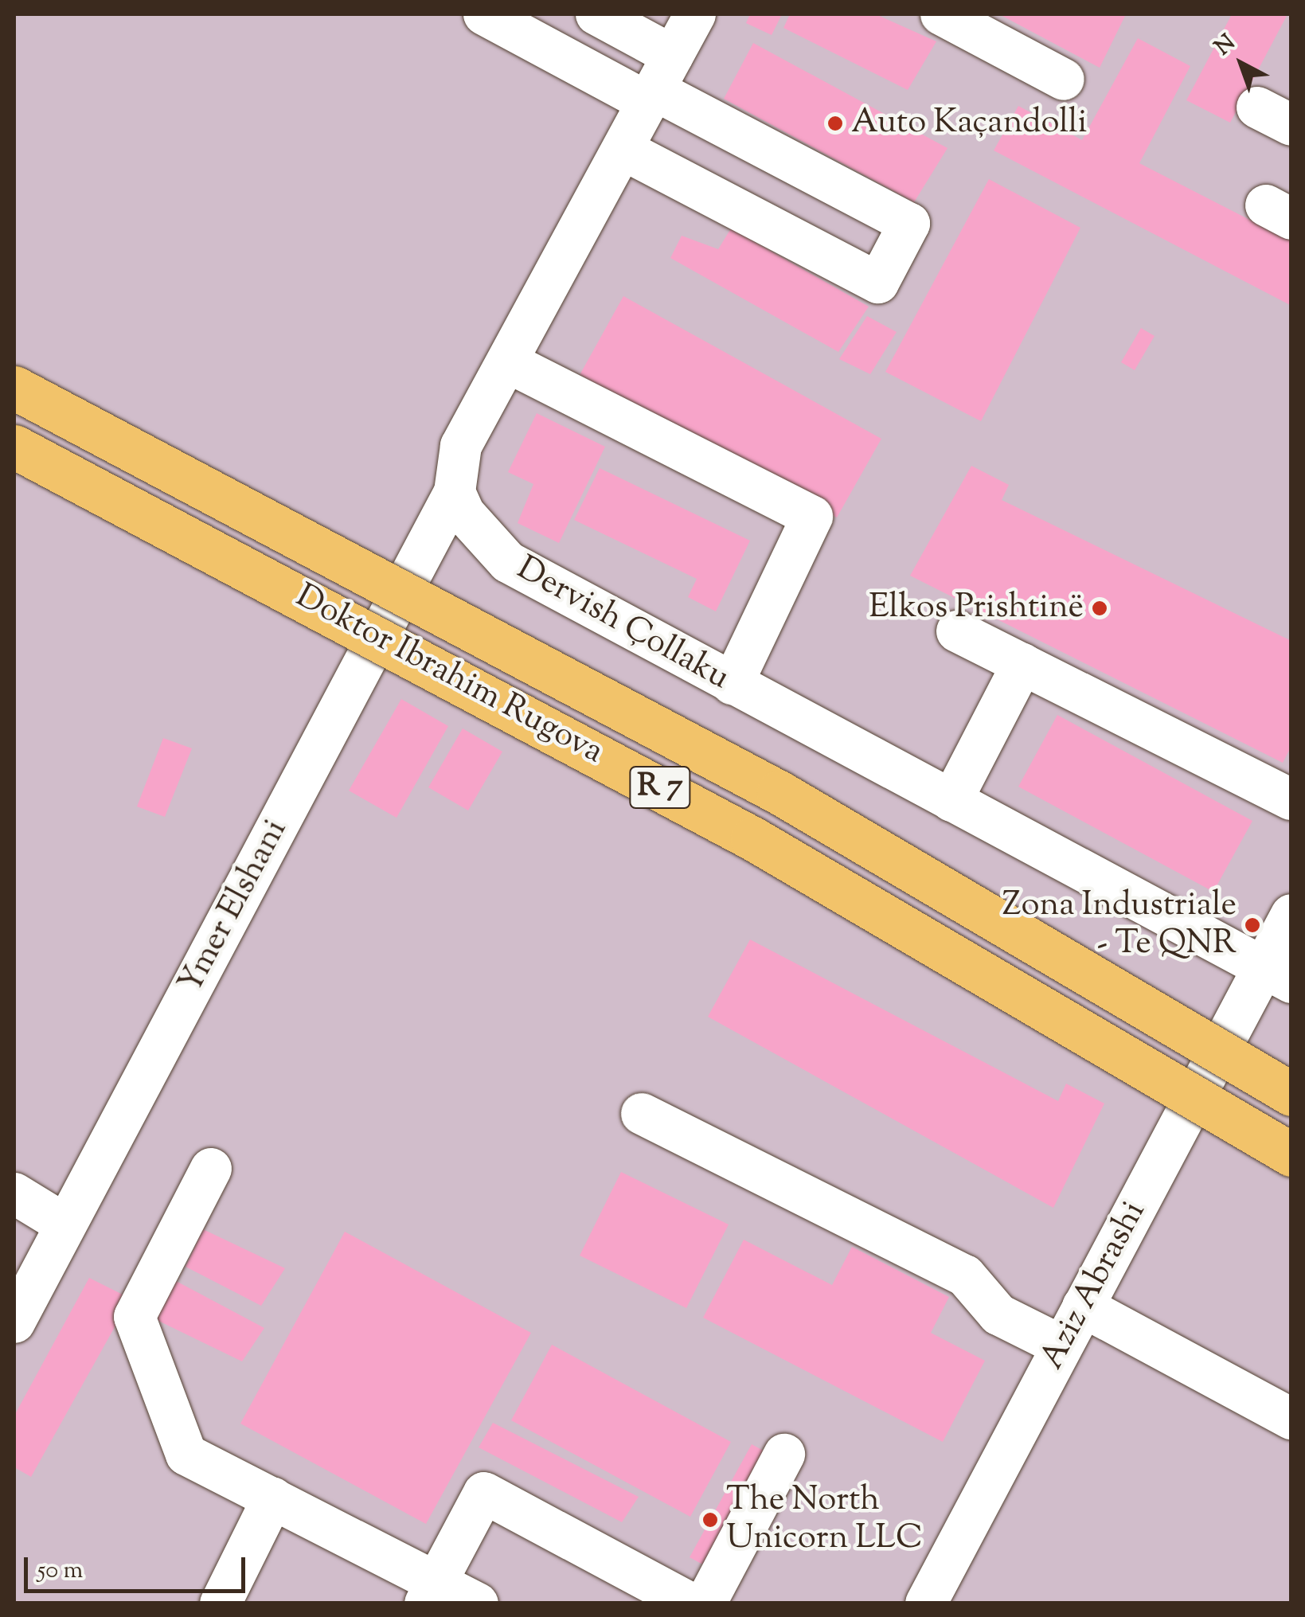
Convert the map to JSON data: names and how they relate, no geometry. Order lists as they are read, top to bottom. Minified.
{"streets":{"highway":["Doktor Ibrahim Rugova","R 7"],"street":["Dervish Çollaku","Ymer Elshani","Aziz Abrashi"]},"crossings":[["Dervish Çollaku","Ymer Elshani"],["Dervish Çollaku","Aziz Abrashi"]],"places":["Auto Kaçandolli","Elkos Prishtinë","Zona Industriale - Te QNR","The North Unicorn LLC"],"scale_bar":"50 m","north":"top left"}
